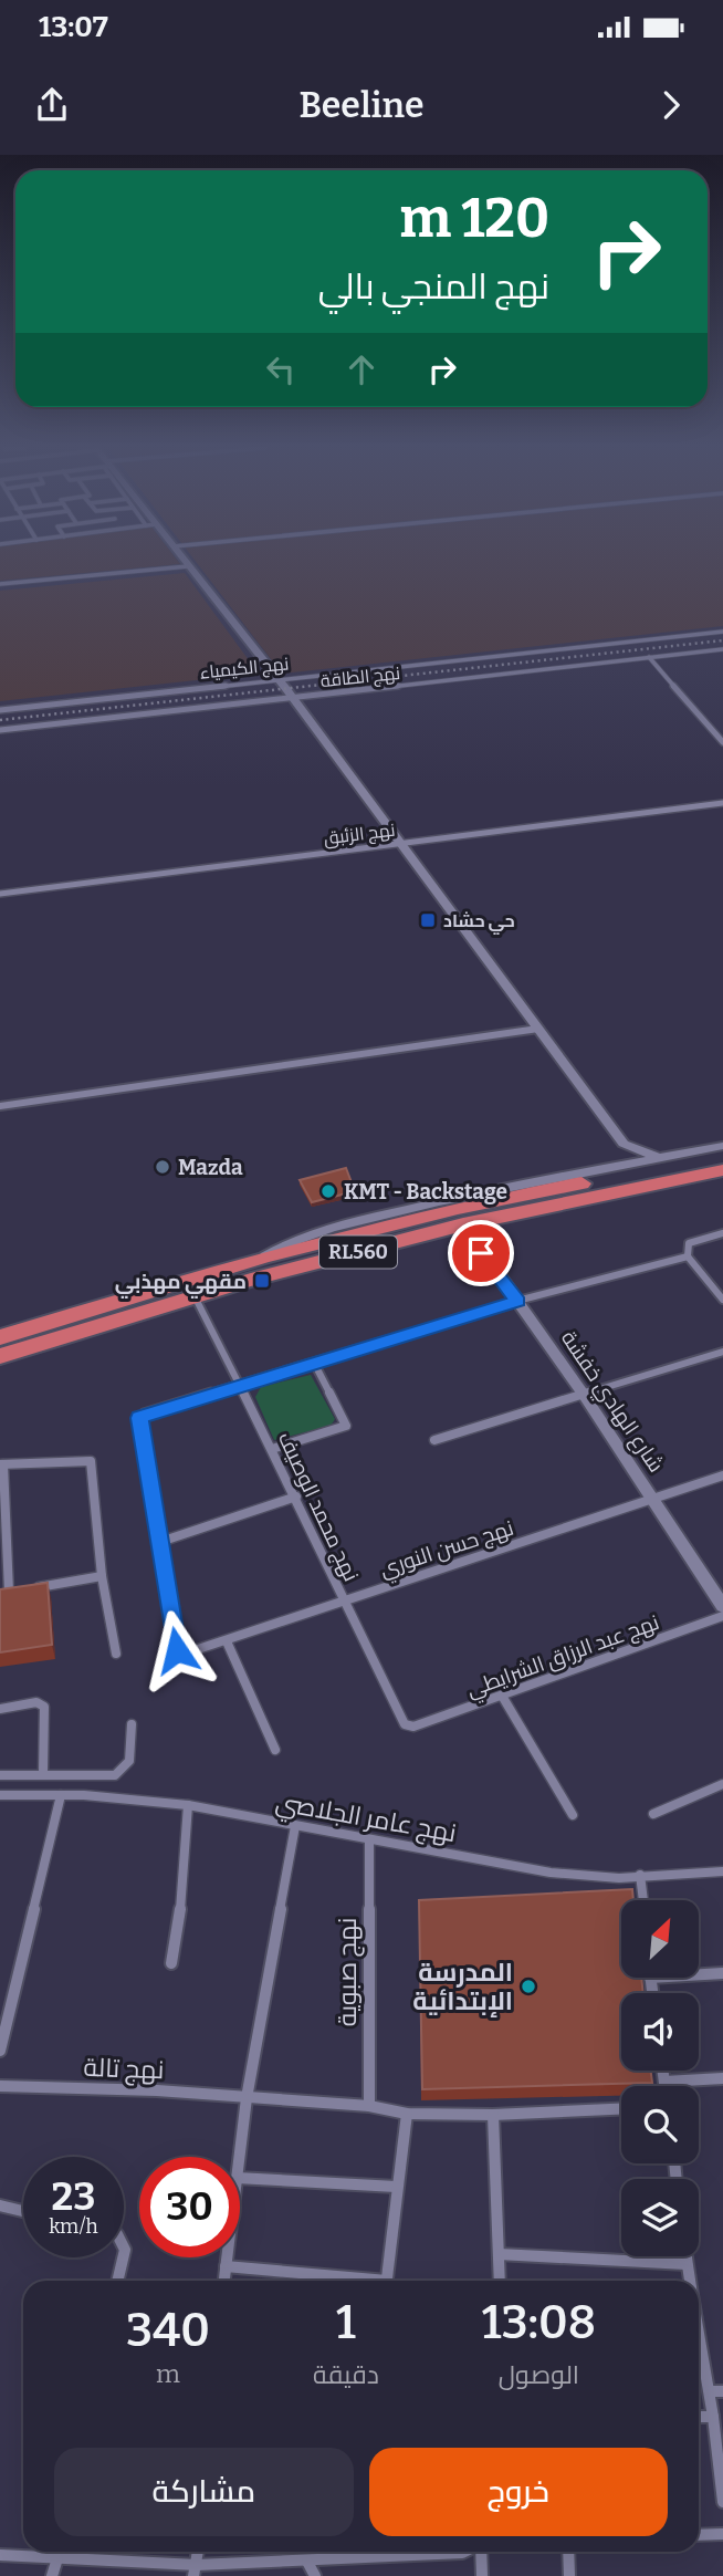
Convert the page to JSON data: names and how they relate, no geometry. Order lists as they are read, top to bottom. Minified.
{"streets":{"highway":["RL560"],"street":["نهج الكيمياء","نهج الطاقة","نهج الزئبق","شارع الهادي خفشة","نهج محمد الوصيف","نهج حسن النوري","نهج عبد الرزاق الشرايطي","نهج عامر الجلاصي","نهج صبوية","نهج تالة"]},"crossings":[["RL560","شارع الهادي خفشة"],["RL560","نهج محمد الوصيف"],["شارع الهادي خفشة","نهج حسن النوري"],["نهج محمد الوصيف","نهج حسن النوري"],["نهج محمد الوصيف","نهج عبد الرزاق الشرايطي"],["نهج عامر الجلاصي","نهج صبوية"],["نهج صبوية","نهج تالة"]],"places":{"transit":["حي حشاد","مقهي مهذبي"],"other":["Mazda","KMT - Backstage","المدرسة الإبتدائية"]},"north":"top right","page":{"status":"13:07","header":"Beeline","turn":["120 m","نهج المنجي بالي"],"speed":"23 km/h","limit":"30","eta":["13:08","الوصول","1","دقيقة","340","m"],"buttons":["خروج","مشاركة"]}}
